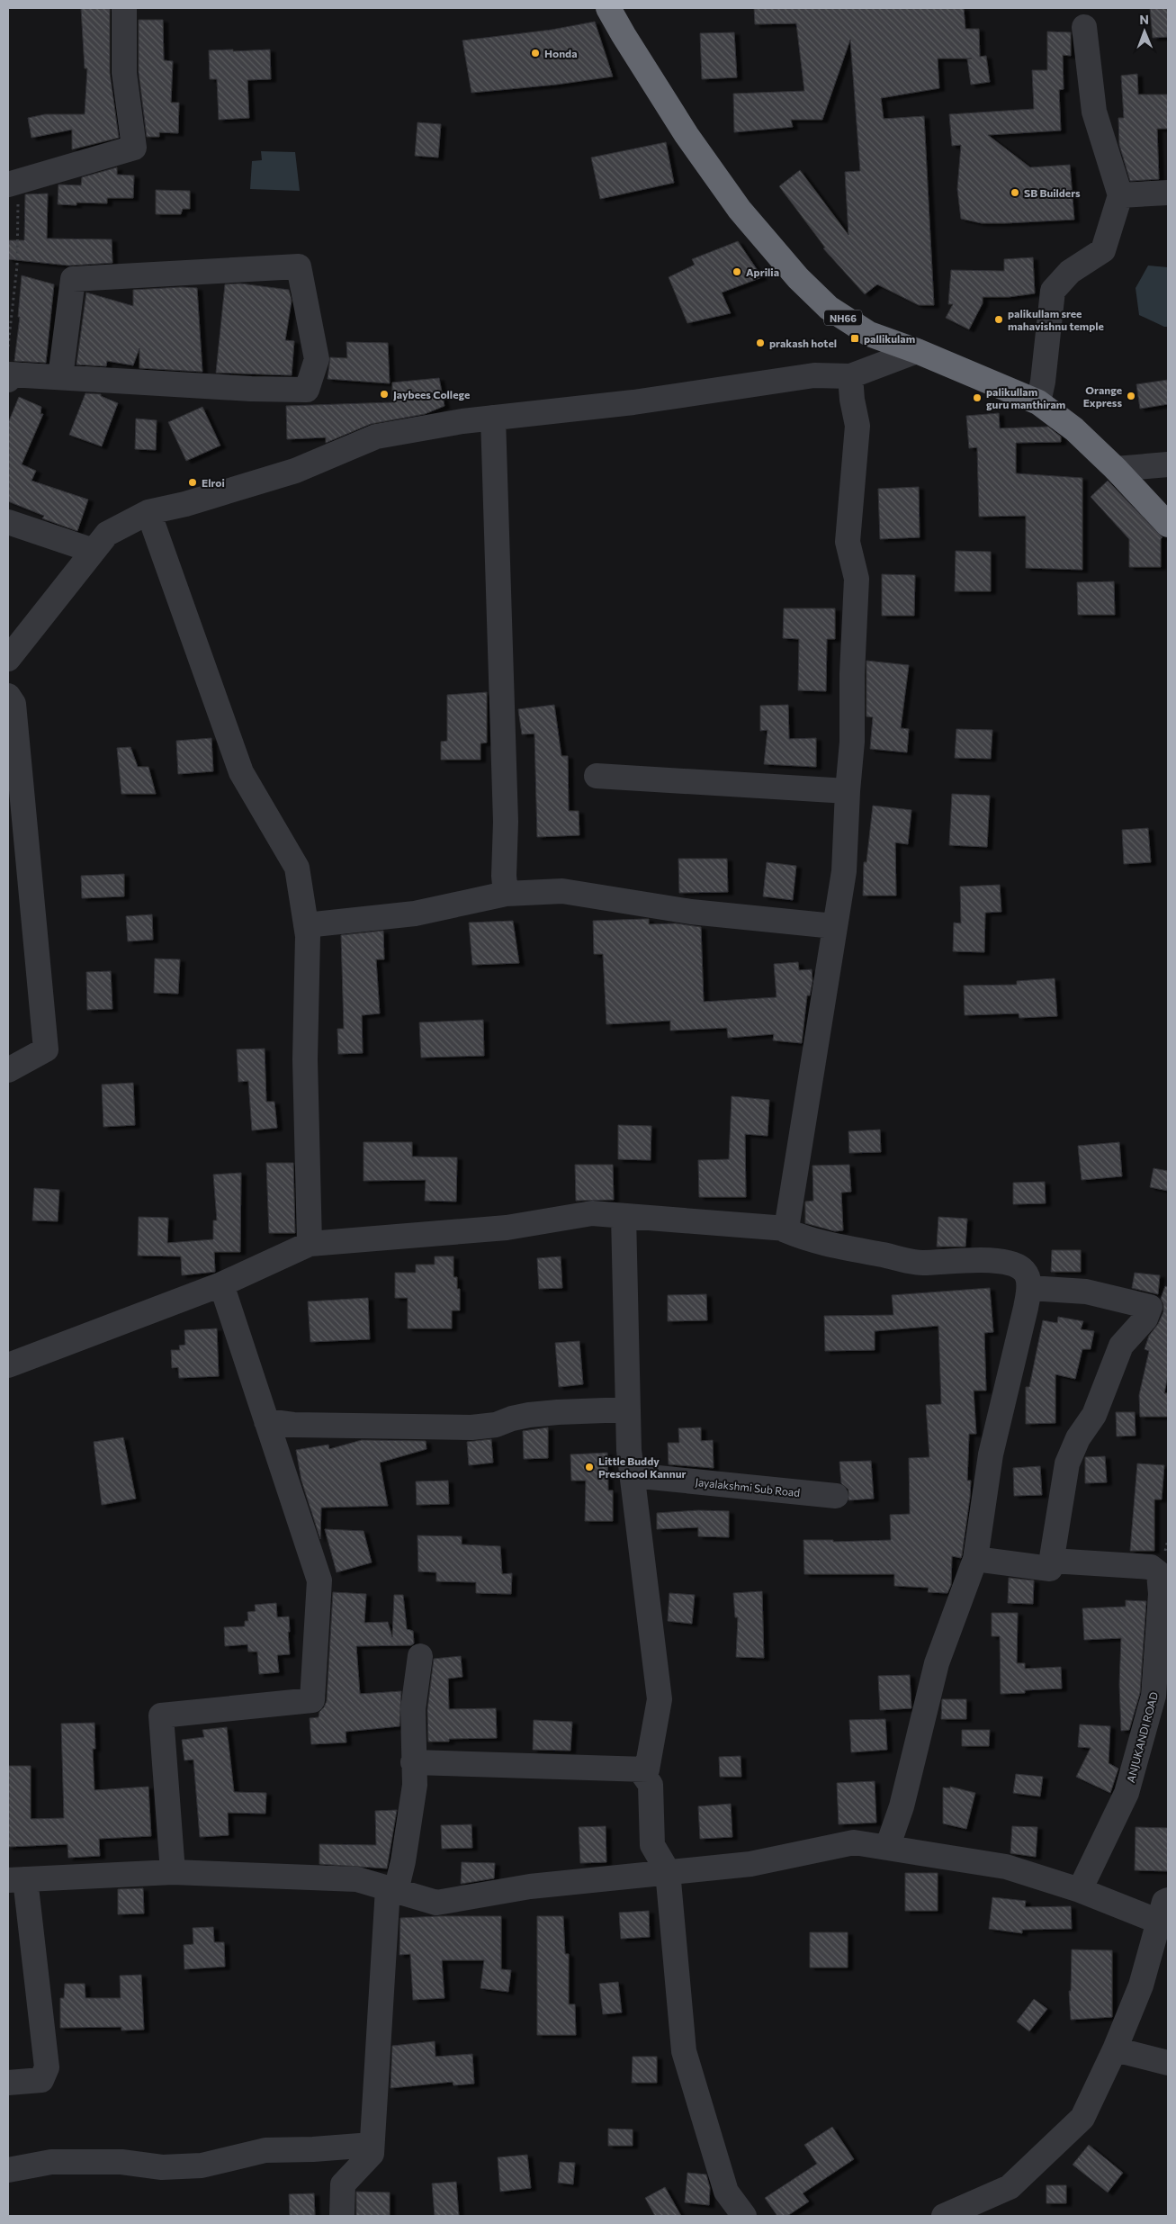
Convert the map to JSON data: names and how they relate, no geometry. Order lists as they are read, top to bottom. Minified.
{"streets":{"highway":["NH66"],"street":["Jayalakshmi Sub Road","ANJUKANDI ROAD"]},"places":{"other":["Honda","SB Builders","Aprilia","palikullam sree mahavishnu temple","prakash hotel","Jaybees College","Orange Express","palikullam guru manthiram","Elroi","Little Buddy Preschool Kannur"],"transit":["pallikulam"]},"north":"top"}
